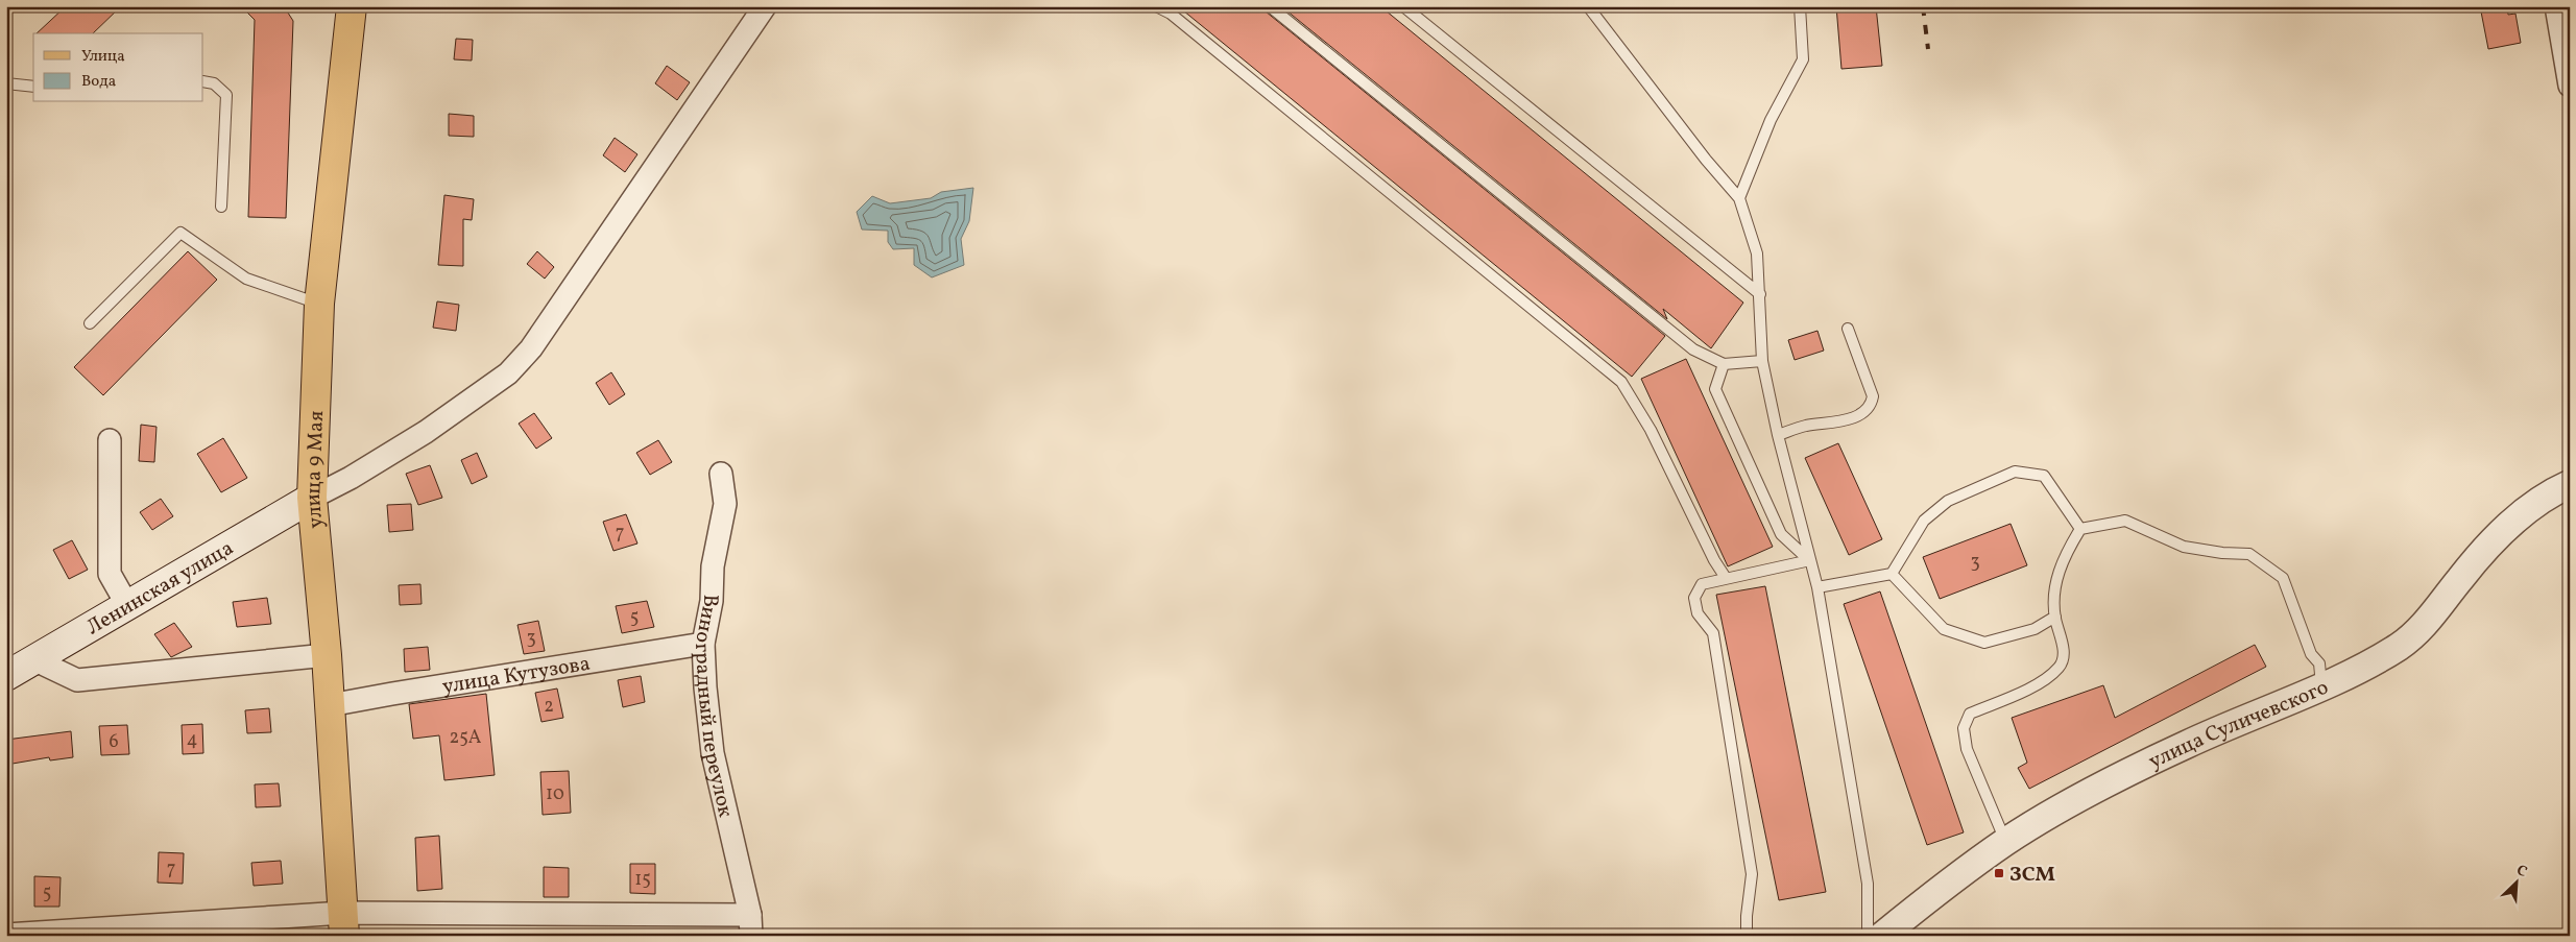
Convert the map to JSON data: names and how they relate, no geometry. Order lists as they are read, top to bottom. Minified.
{"streets":{"main road":["улица 9 Мая","Ленинская улица"],"street":["улица Кутузова","Виноградный переулок","улица Суличевского"]},"crossings":[["улица 9 Мая","Ленинская улица"],["улица 9 Мая","улица Кутузова"],["улица Кутузова","Виноградный переулок"]],"places":{"transit":["ЗСМ"]},"house_numbers":["7","3","5","3","2","25А","4","6","10","7","15","5"],"legend":["Улица","Вода"],"north":"top right"}
